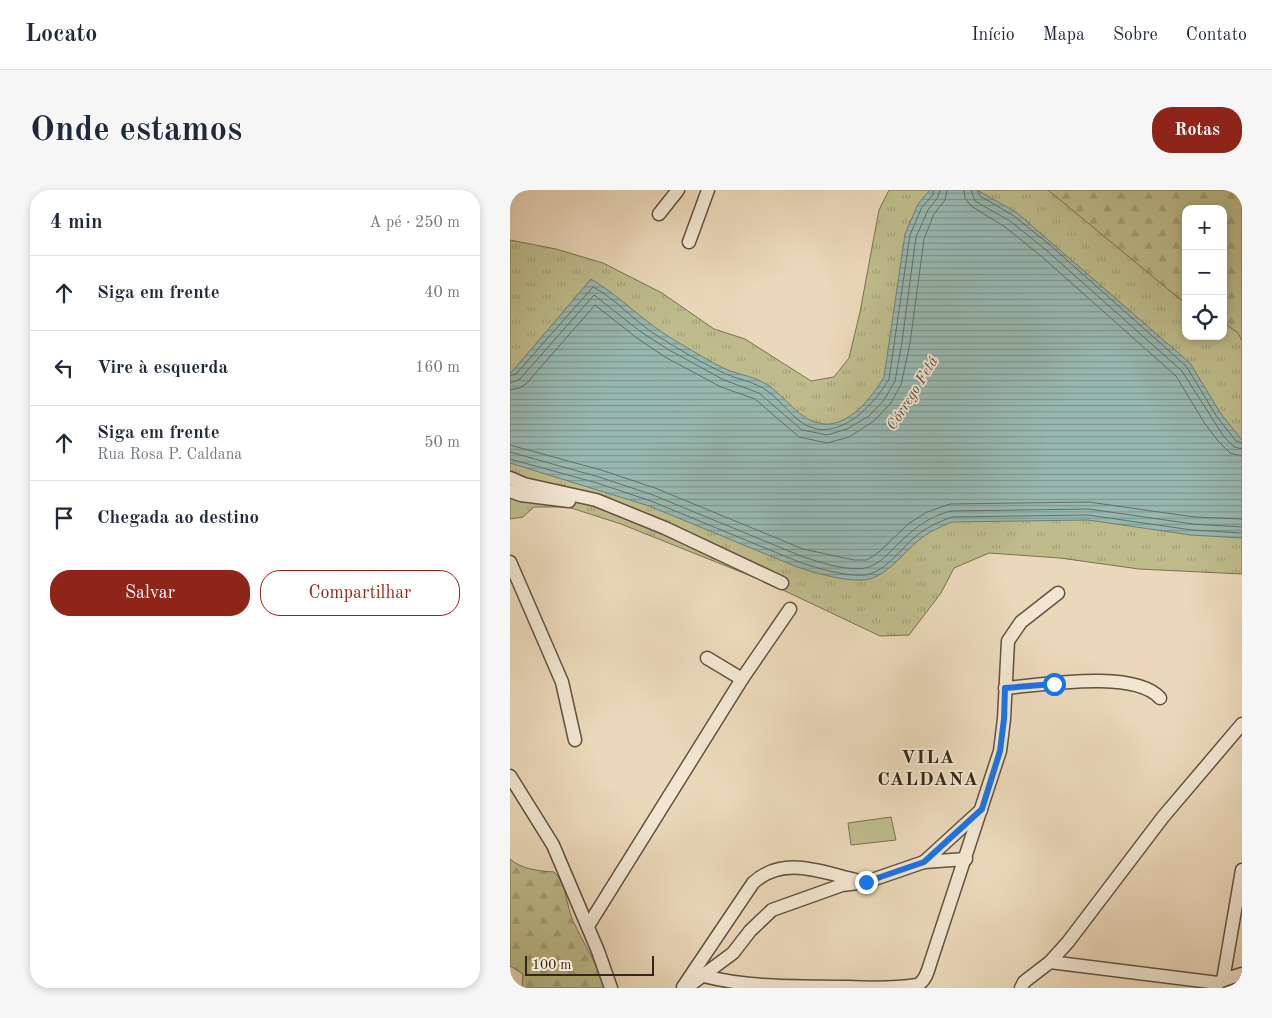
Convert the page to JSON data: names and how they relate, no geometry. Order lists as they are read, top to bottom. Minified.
{"districts":["VILA CALDANA"],"water":["Córrego Fetá"],"scale_bar":"100 m","page":{"header":"Locato","nav":["Início","Mapa","Sobre","Contato"],"buttons":["Rotas",["Salvar","Compartilhar"]],"title":"Onde estamos","heading":["4 min","A pé · 250 m"],"map_buttons":["+","−"],"list":[["Siga em frente","40 m"],["Vire à esquerda","160 m"],["Siga em frente","Rua Rosa P. Caldana","50 m"],"Chegada ao destino"],"scale":"100 m"}}
